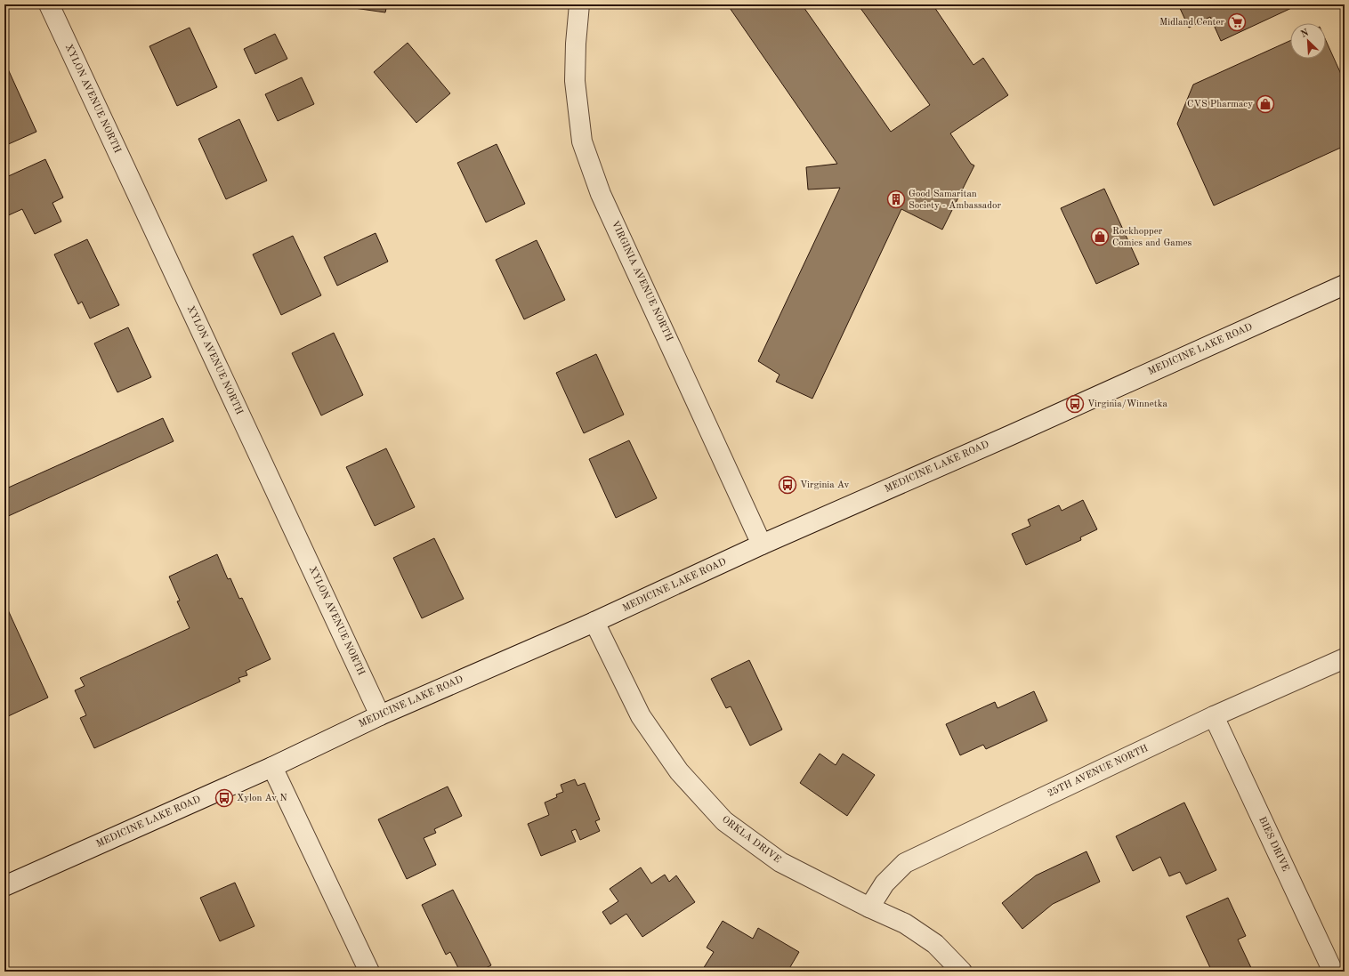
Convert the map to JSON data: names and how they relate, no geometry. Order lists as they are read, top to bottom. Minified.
{"streets":{"street":["XYLON AVENUE NORTH","VIRGINIA AVENUE NORTH","MEDICINE LAKE ROAD","25TH AVENUE NORTH","ORKLA DRIVE","BIES DRIVE"]},"crossings":[["XYLON AVENUE NORTH","MEDICINE LAKE ROAD"],["VIRGINIA AVENUE NORTH","MEDICINE LAKE ROAD"],["MEDICINE LAKE ROAD","ORKLA DRIVE"],["25TH AVENUE NORTH","ORKLA DRIVE"],["25TH AVENUE NORTH","BIES DRIVE"]],"places":{"supermarket":["Midland Center"],"shop":["CVS Pharmacy","Rockhopper Comics and Games"],"building":["Good Samaritan Society - Ambassador"],"bus stop":["Virginia/Winnetka","Virginia Av","Xylon Av N"]},"north":"top left"}
